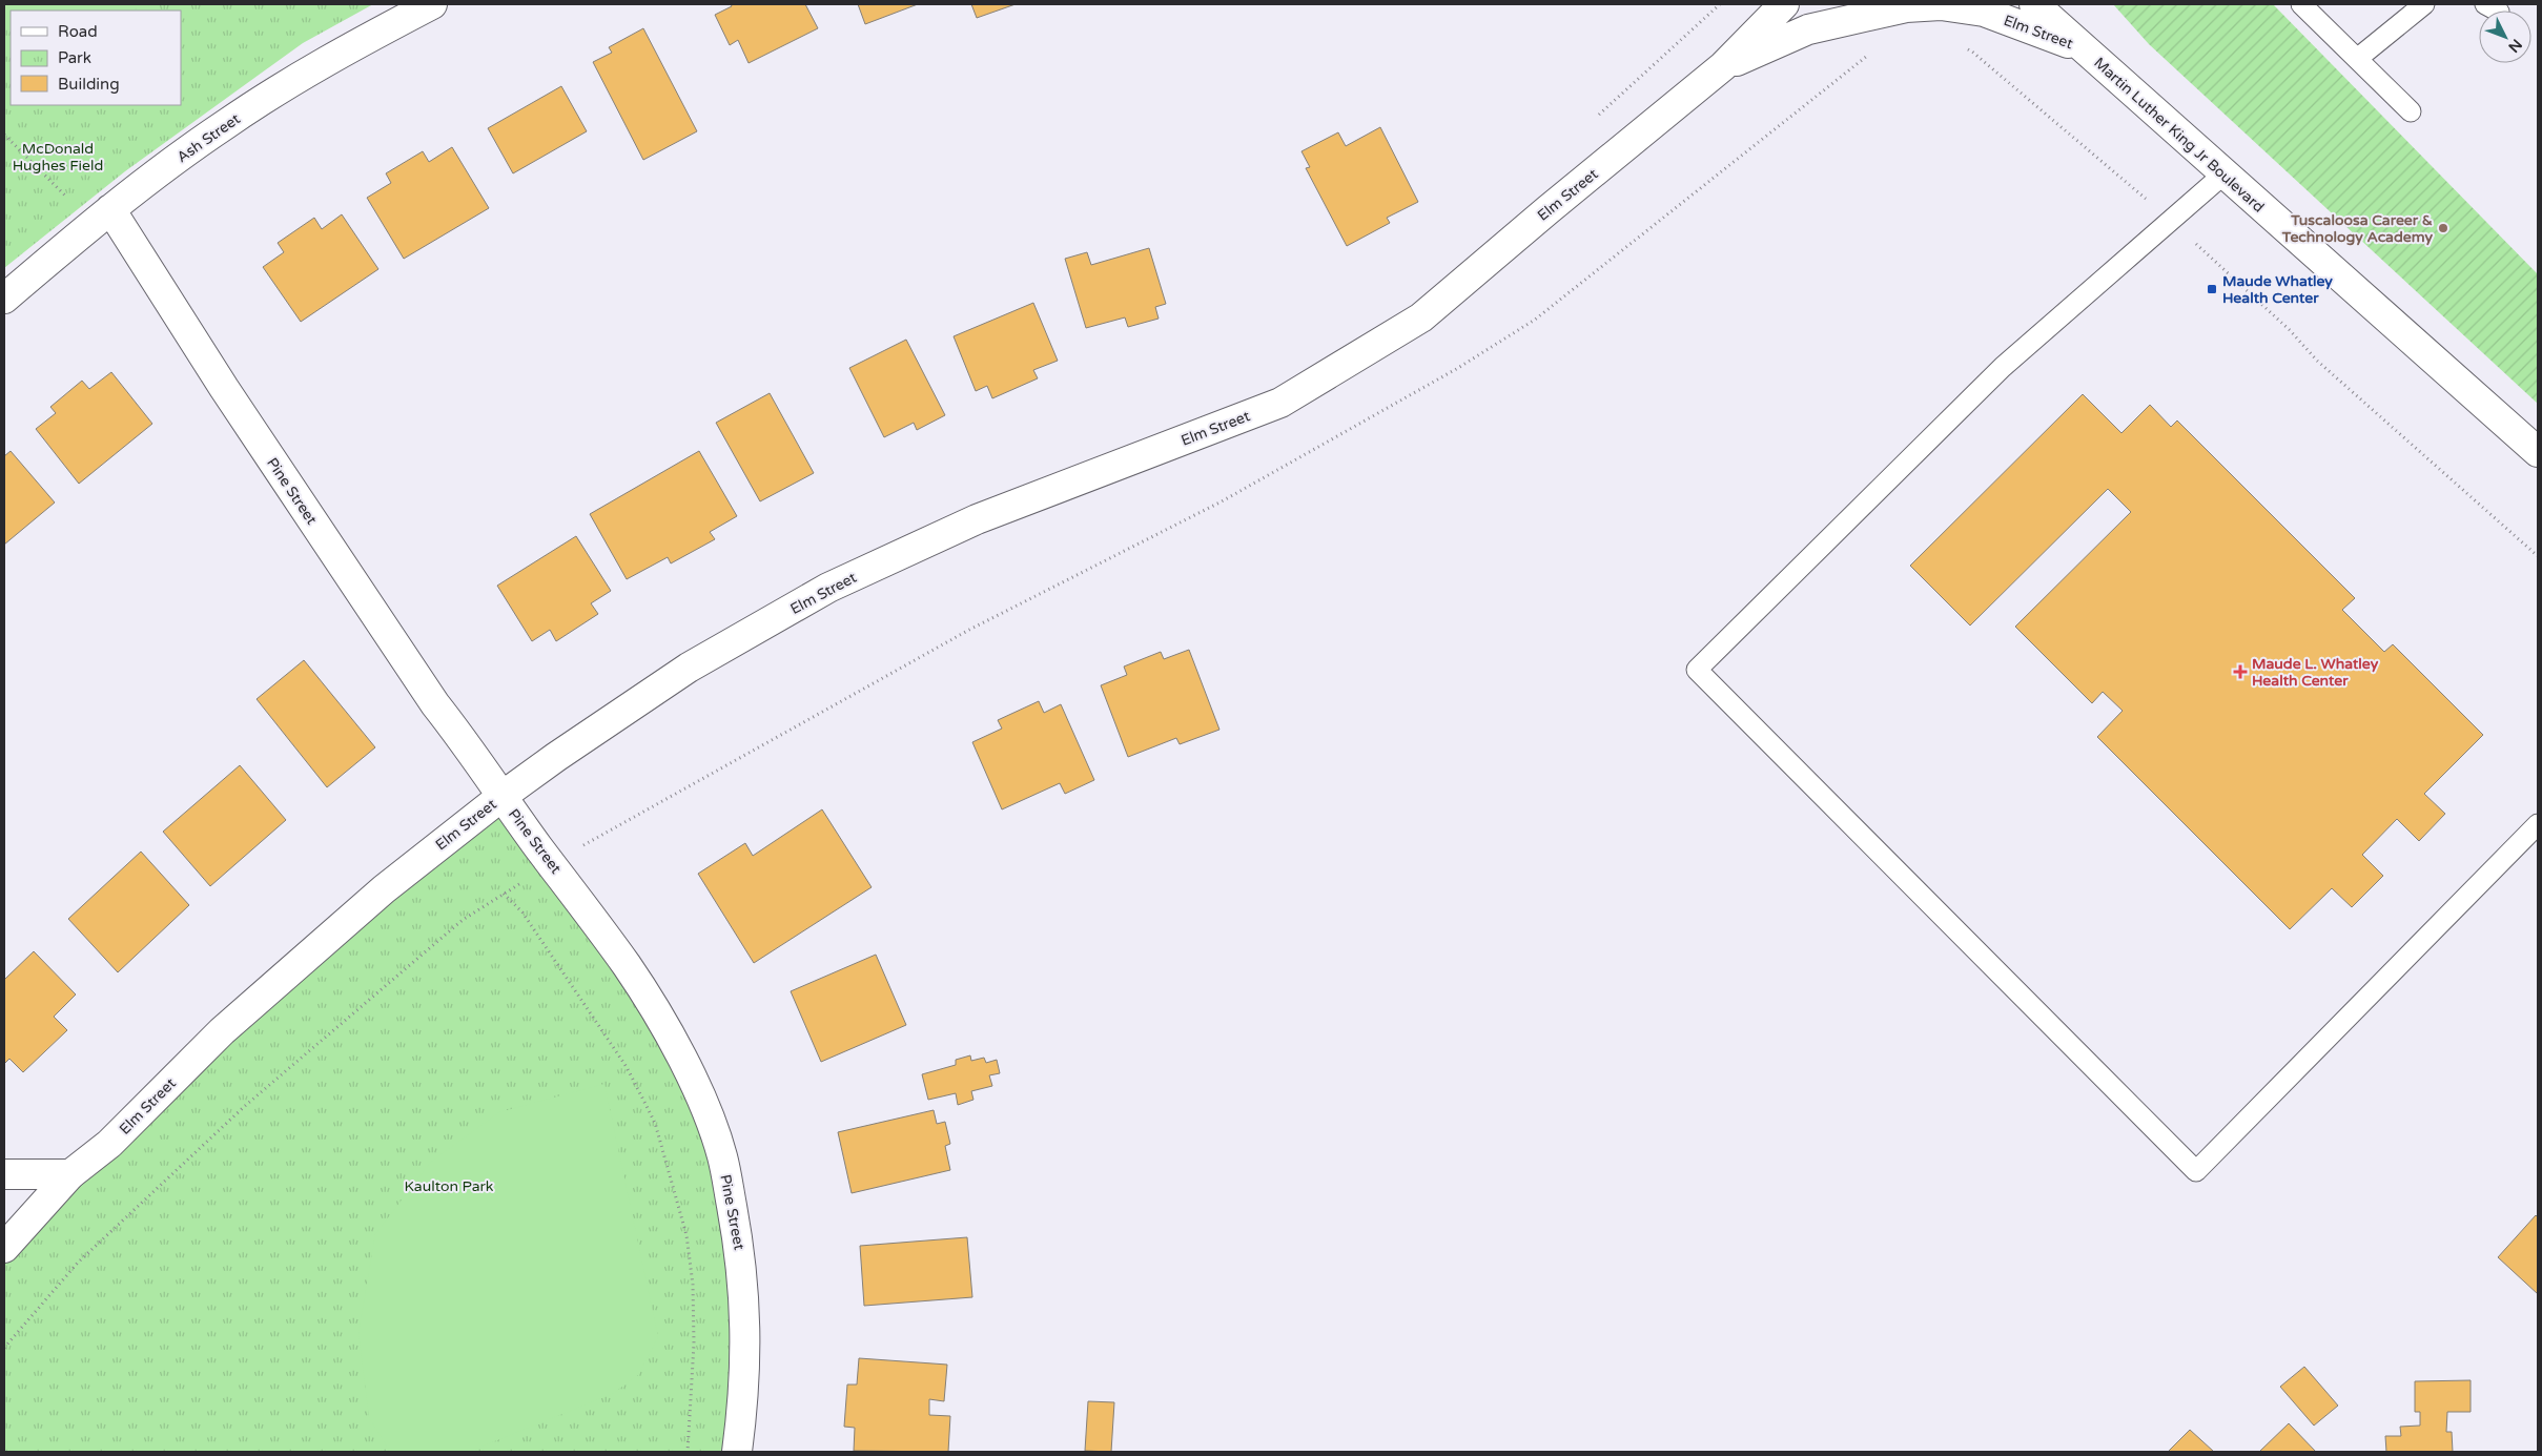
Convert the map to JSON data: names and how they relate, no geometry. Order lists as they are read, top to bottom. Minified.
{"streets":{"street":["Elm Street","Martin Luther King Jr Boulevard","Ash Street","Pine Street"]},"crossings":[["Elm Street","Martin Luther King Jr Boulevard"],["Elm Street","Pine Street"],["Ash Street","Pine Street"]],"parks":["McDonald Hughes Field","Kaulton Park"],"places":{"other":["Tuscaloosa Career & Technology Academy"],"transit":["Maude Whatley Health Center"],"health":["Maude L. Whatley Health Center"]},"legend":["Road","Park","Building"],"north":"bottom right"}
